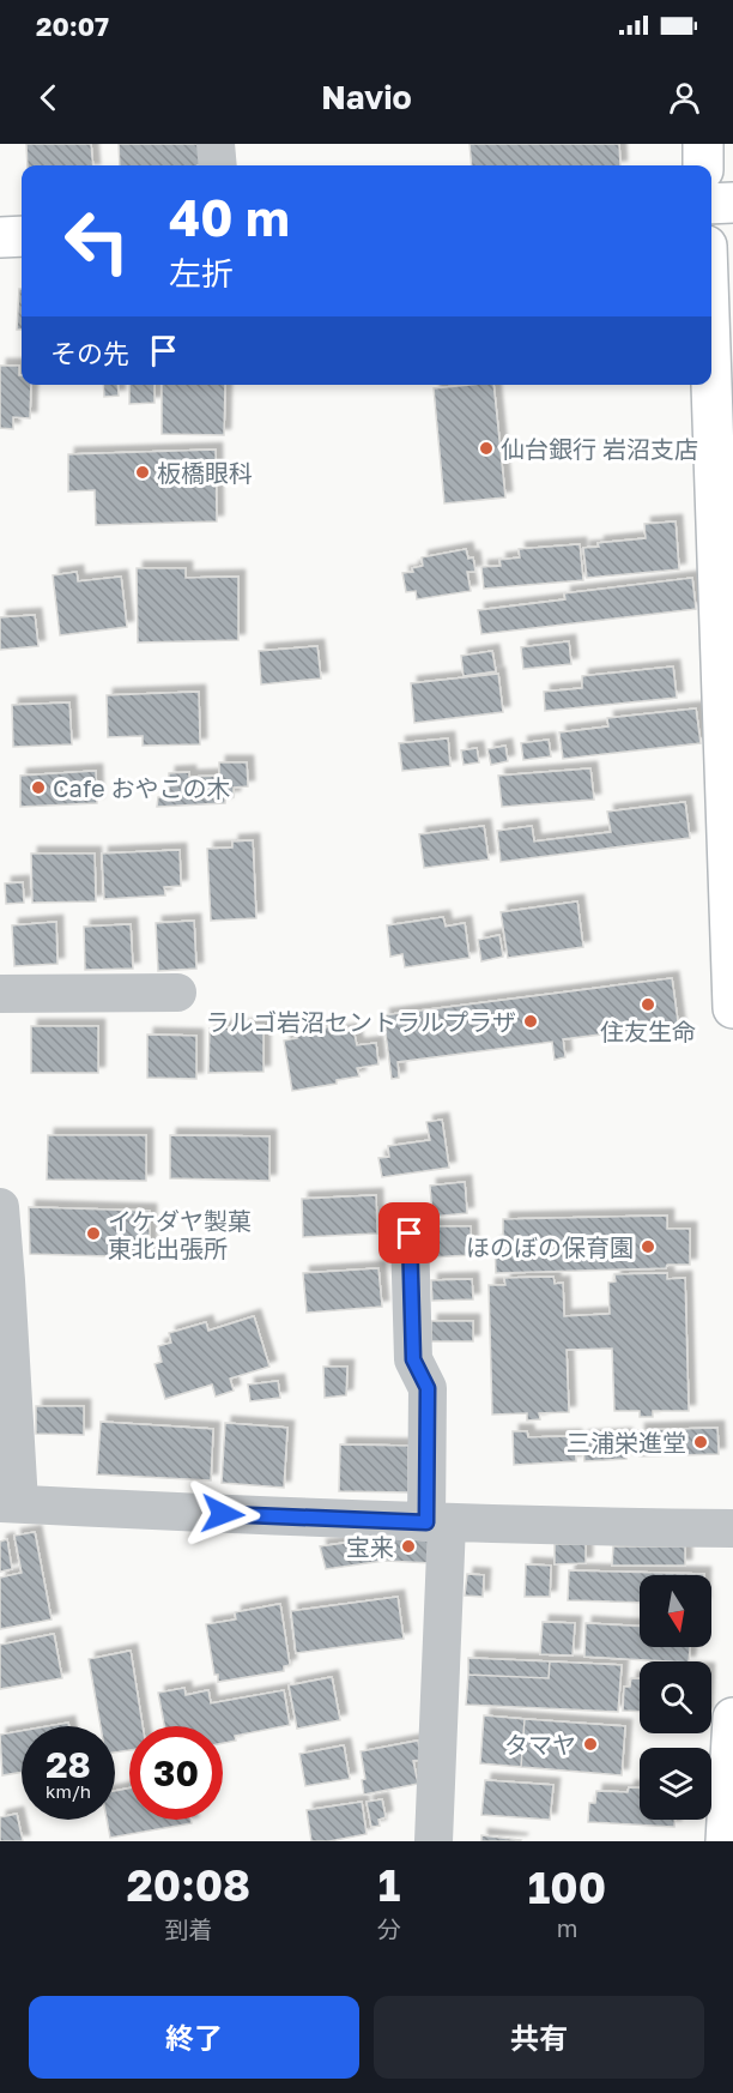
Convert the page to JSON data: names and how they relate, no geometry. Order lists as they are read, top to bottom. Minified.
{"places":["仙台銀行 岩沼支店","板橋眼科","Cafe おやこの木","住友生命","ラルゴ岩沼セントラルプラザ","イケダヤ製菓 東北出張所","ほのぼの保育園","三浦栄進堂","宝来","タマヤ"],"north":"bottom","page":{"status":"20:07","header":"Navio","turn":["40 m","左折"],"then":"その先","speed":"28 km/h","limit":"30","eta":["20:08","到着","1","分","100","m"],"buttons":["終了","共有"]}}
